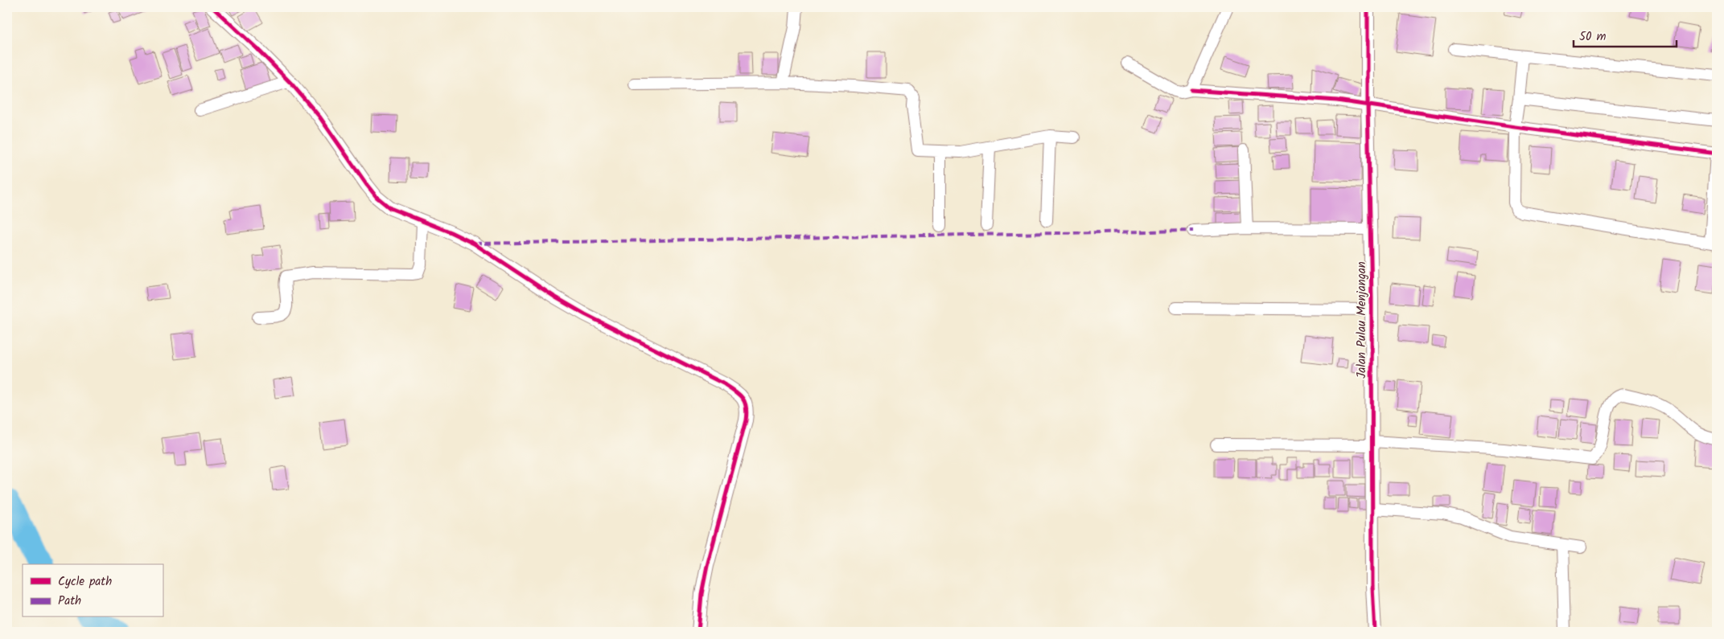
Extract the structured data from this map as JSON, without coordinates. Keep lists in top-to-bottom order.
{
  "streets": {
    "street": ["Jalan Pulau Menjangan"]
  },
  "legend": ["Cycle path", "Path"],
  "scale_bar": "50 m"
}
